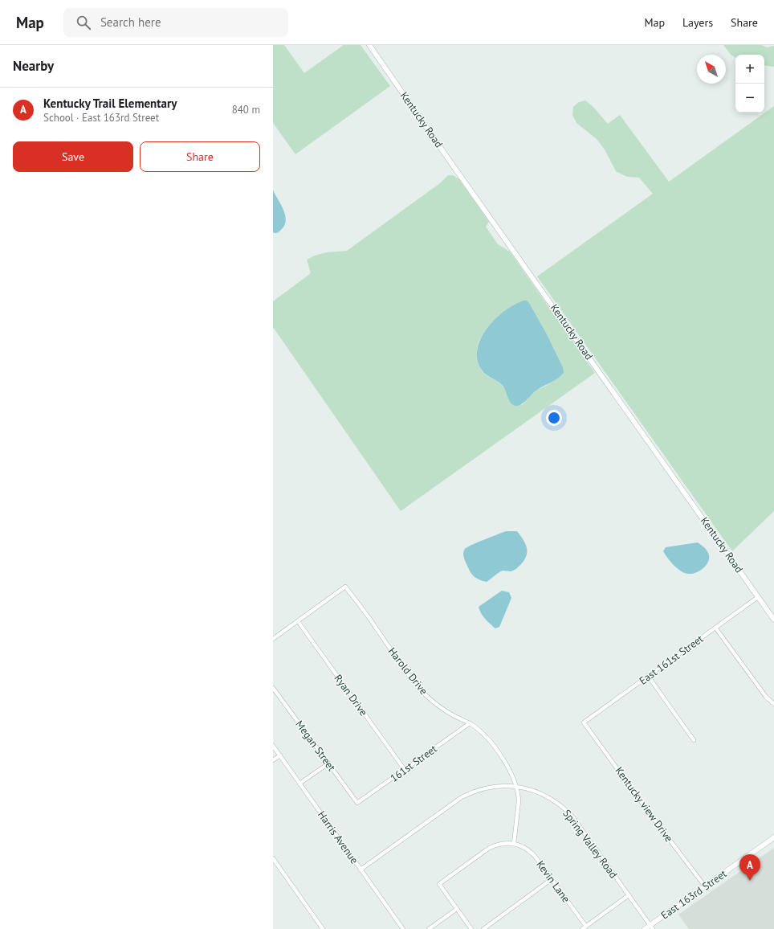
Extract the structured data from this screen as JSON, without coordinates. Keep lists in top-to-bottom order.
{
  "streets": {
    "street": [
      "Kentucky Road",
      "East 161st Street",
      "Harold Drive",
      "Ryan Drive",
      "Megan Street",
      "161st Street",
      "Kentucky view Drive",
      "Harris Avenue",
      "Spring Valley Road",
      "Kevin Lane",
      "East 163rd Street"
    ]
  },
  "crossings": [
    ["Kentucky Road", "East 161st Street"],
    ["East 161st Street", "Kentucky view Drive"],
    ["Harold Drive", "Ryan Drive"],
    ["Harold Drive", "161st Street"],
    ["Harold Drive", "Spring Valley Road"],
    ["Ryan Drive", "161st Street"],
    ["Megan Street", "161st Street"],
    ["Kentucky view Drive", "East 163rd Street"],
    ["Harris Avenue", "Spring Valley Road"],
    ["Spring Valley Road", "East 163rd Street"]
  ],
  "north": "top left",
  "page": {
    "header": "Map",
    "search": "Search here",
    "nav": ["Map", "Layers", "Share"],
    "heading": "Nearby",
    "map_buttons": ["+", "−"],
    "list": [
      {
        "mark": "A",
        "name": "Kentucky Trail Elementary",
        "note": "School · East 163rd Street",
        "value": "840 m"
      }
    ],
    "buttons": ["Save", "Share"],
    "pins": "A"
  }
}
